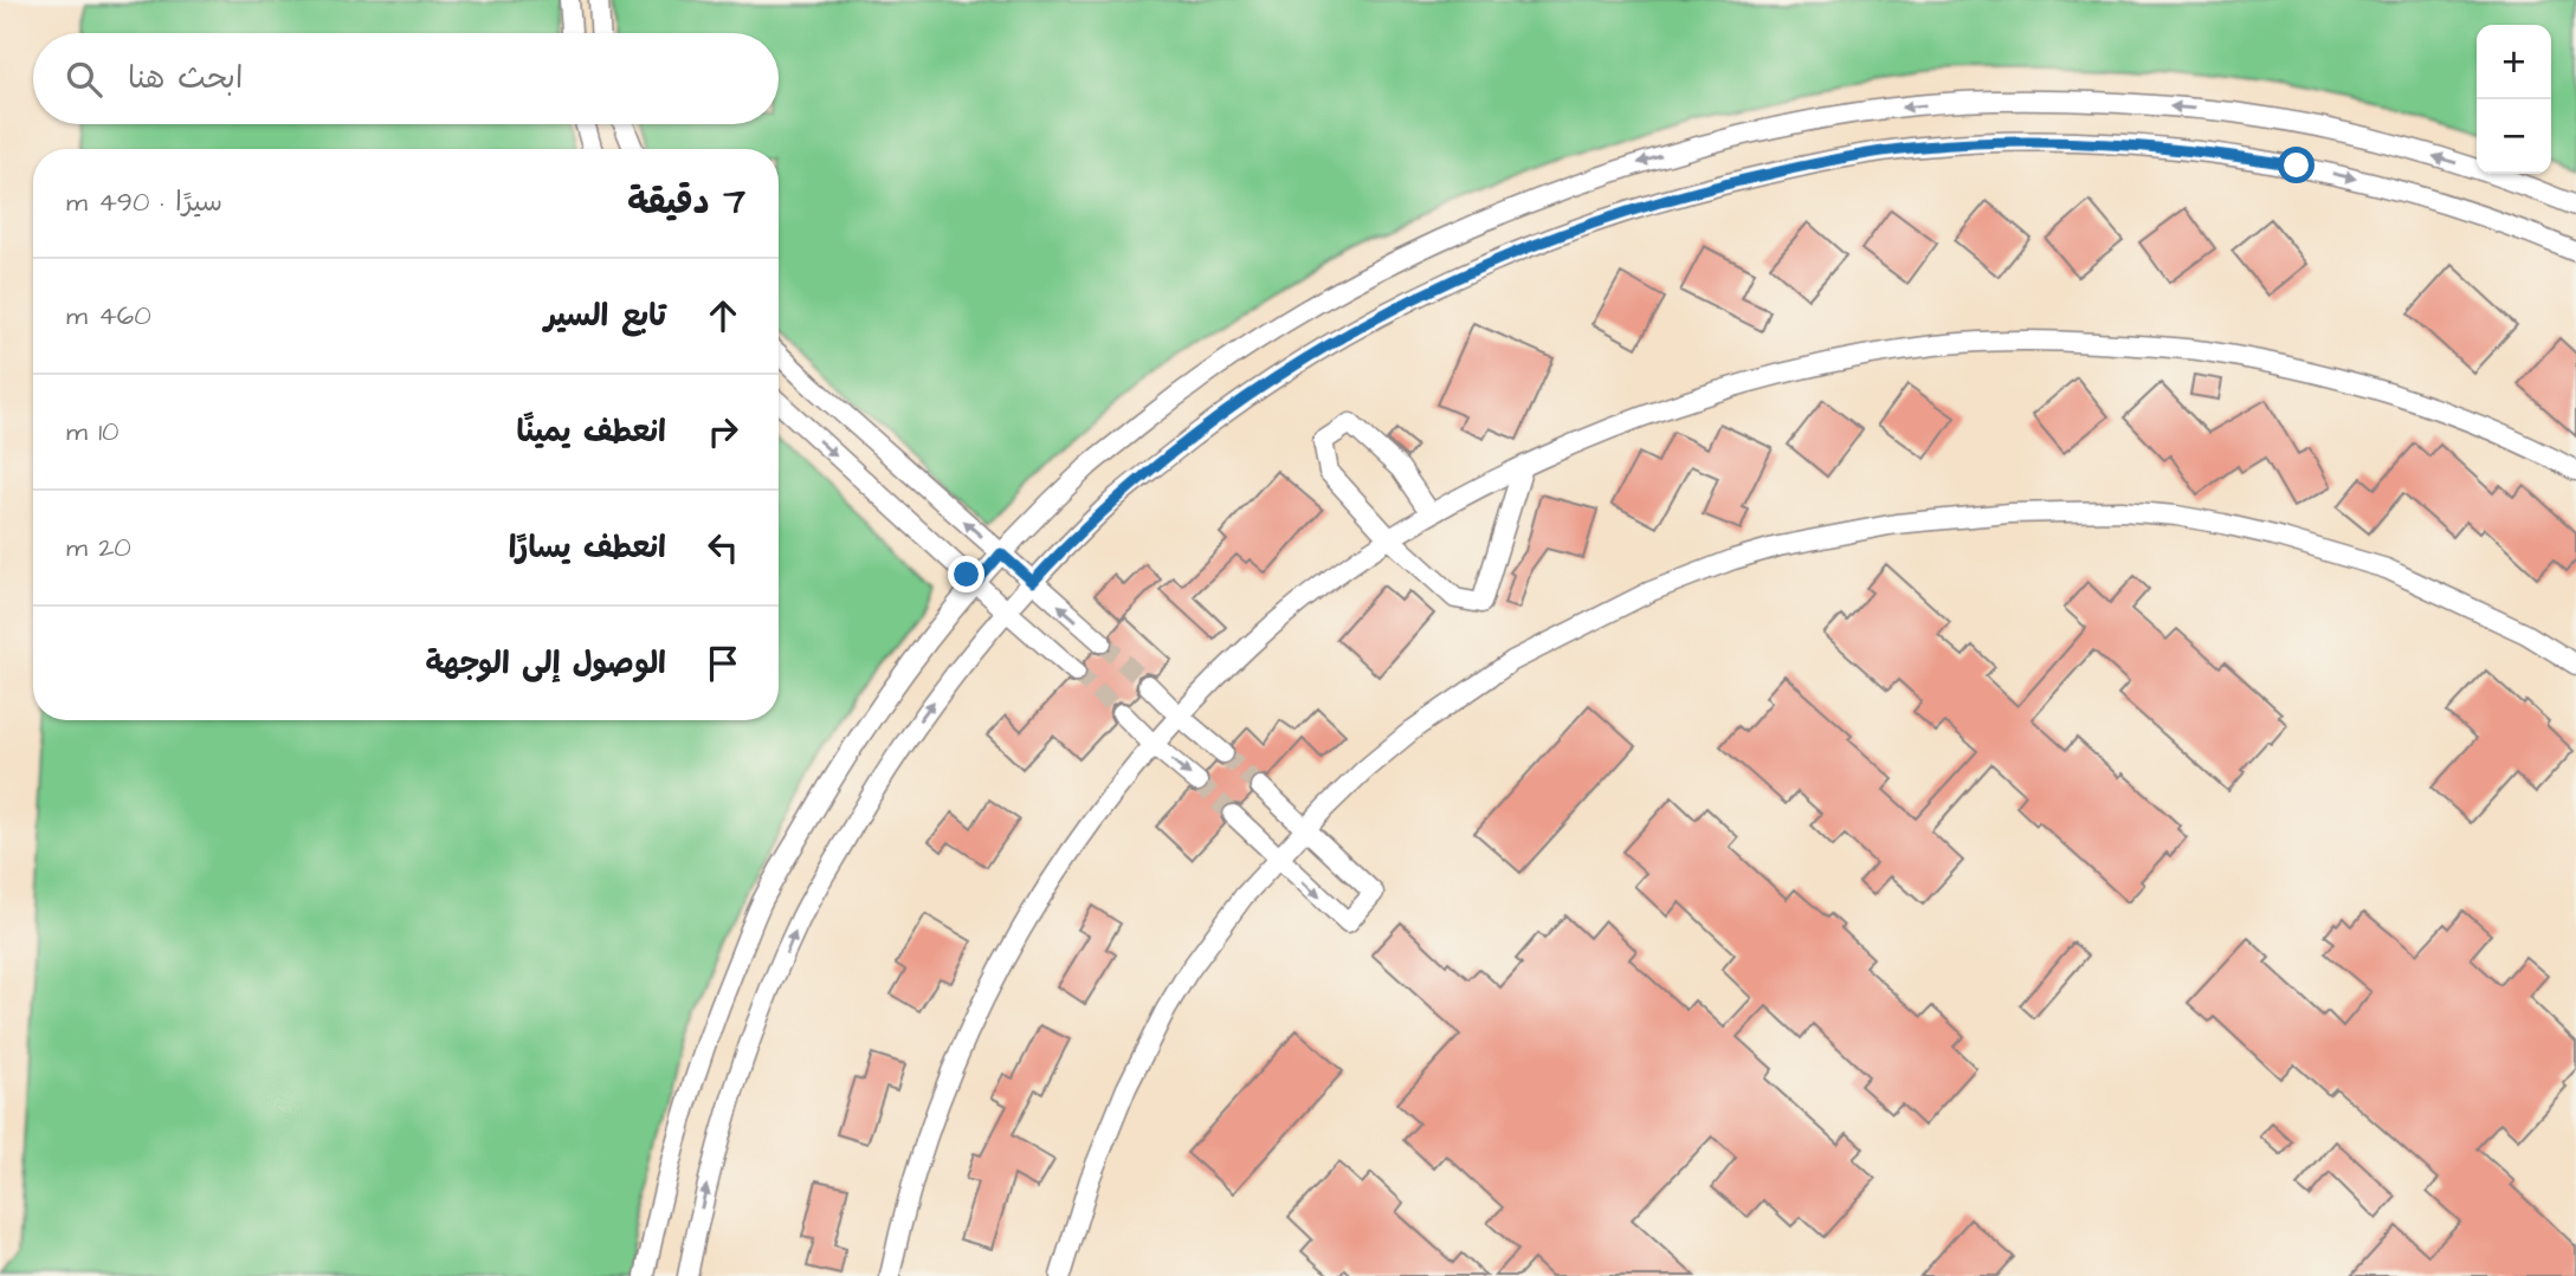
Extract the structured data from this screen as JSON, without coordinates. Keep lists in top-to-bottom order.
{
  "page": {
    "map_buttons": ["+", "−"],
    "search": "ابحث هنا",
    "heading": ["7 دقيقة", "سيرًا · 490 m"],
    "list": [
      ["تابع السير", "460 m"],
      ["انعطف يمينًا", "10 m"],
      ["انعطف يسارًا", "20 m"],
      "الوصول إلى الوجهة"
    ]
  }
}
